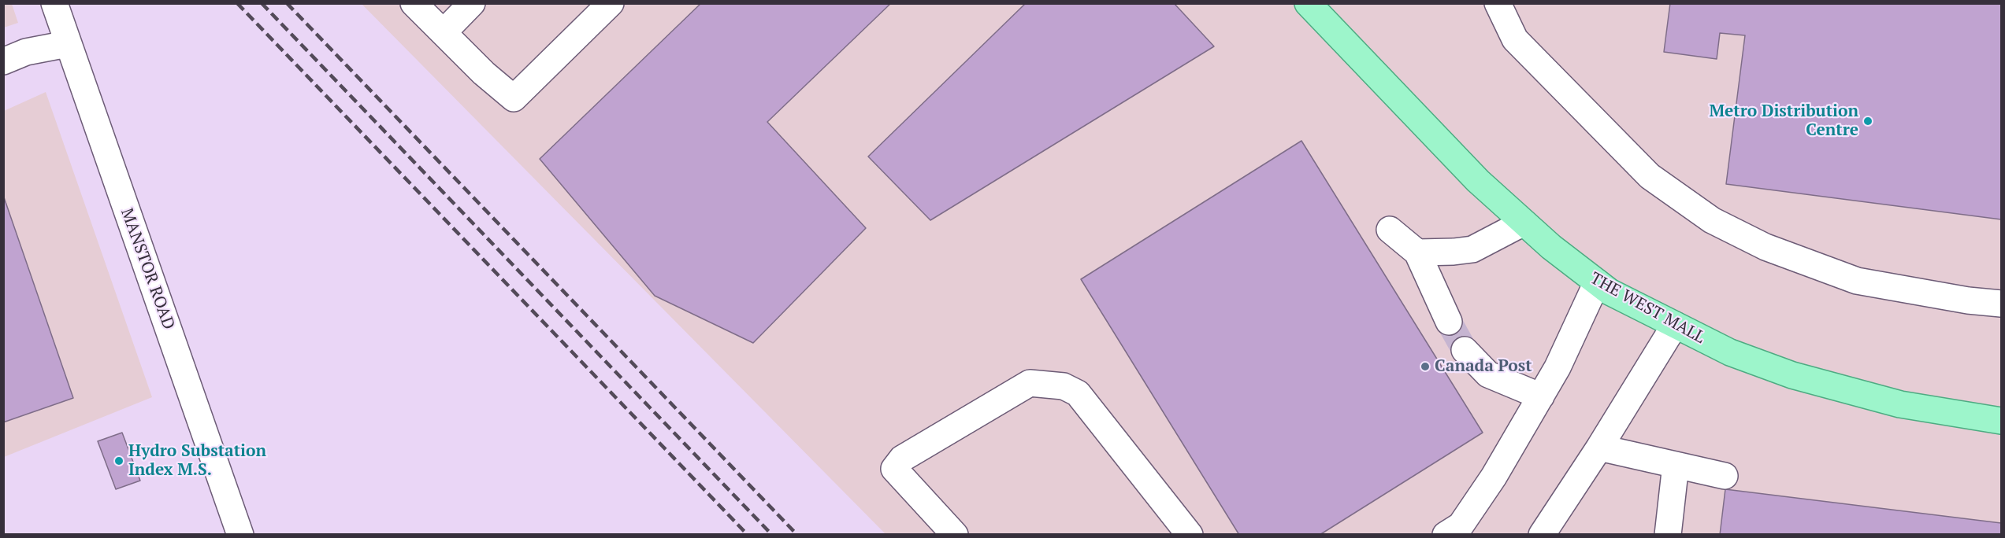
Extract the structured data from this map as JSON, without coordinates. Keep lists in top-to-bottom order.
{
  "streets": {
    "main road": ["THE WEST MALL"],
    "street": ["MANSTOR ROAD"]
  },
  "places": ["Metro Distribution Centre", "Canada Post", "Hydro Substation Index M.S."]
}
